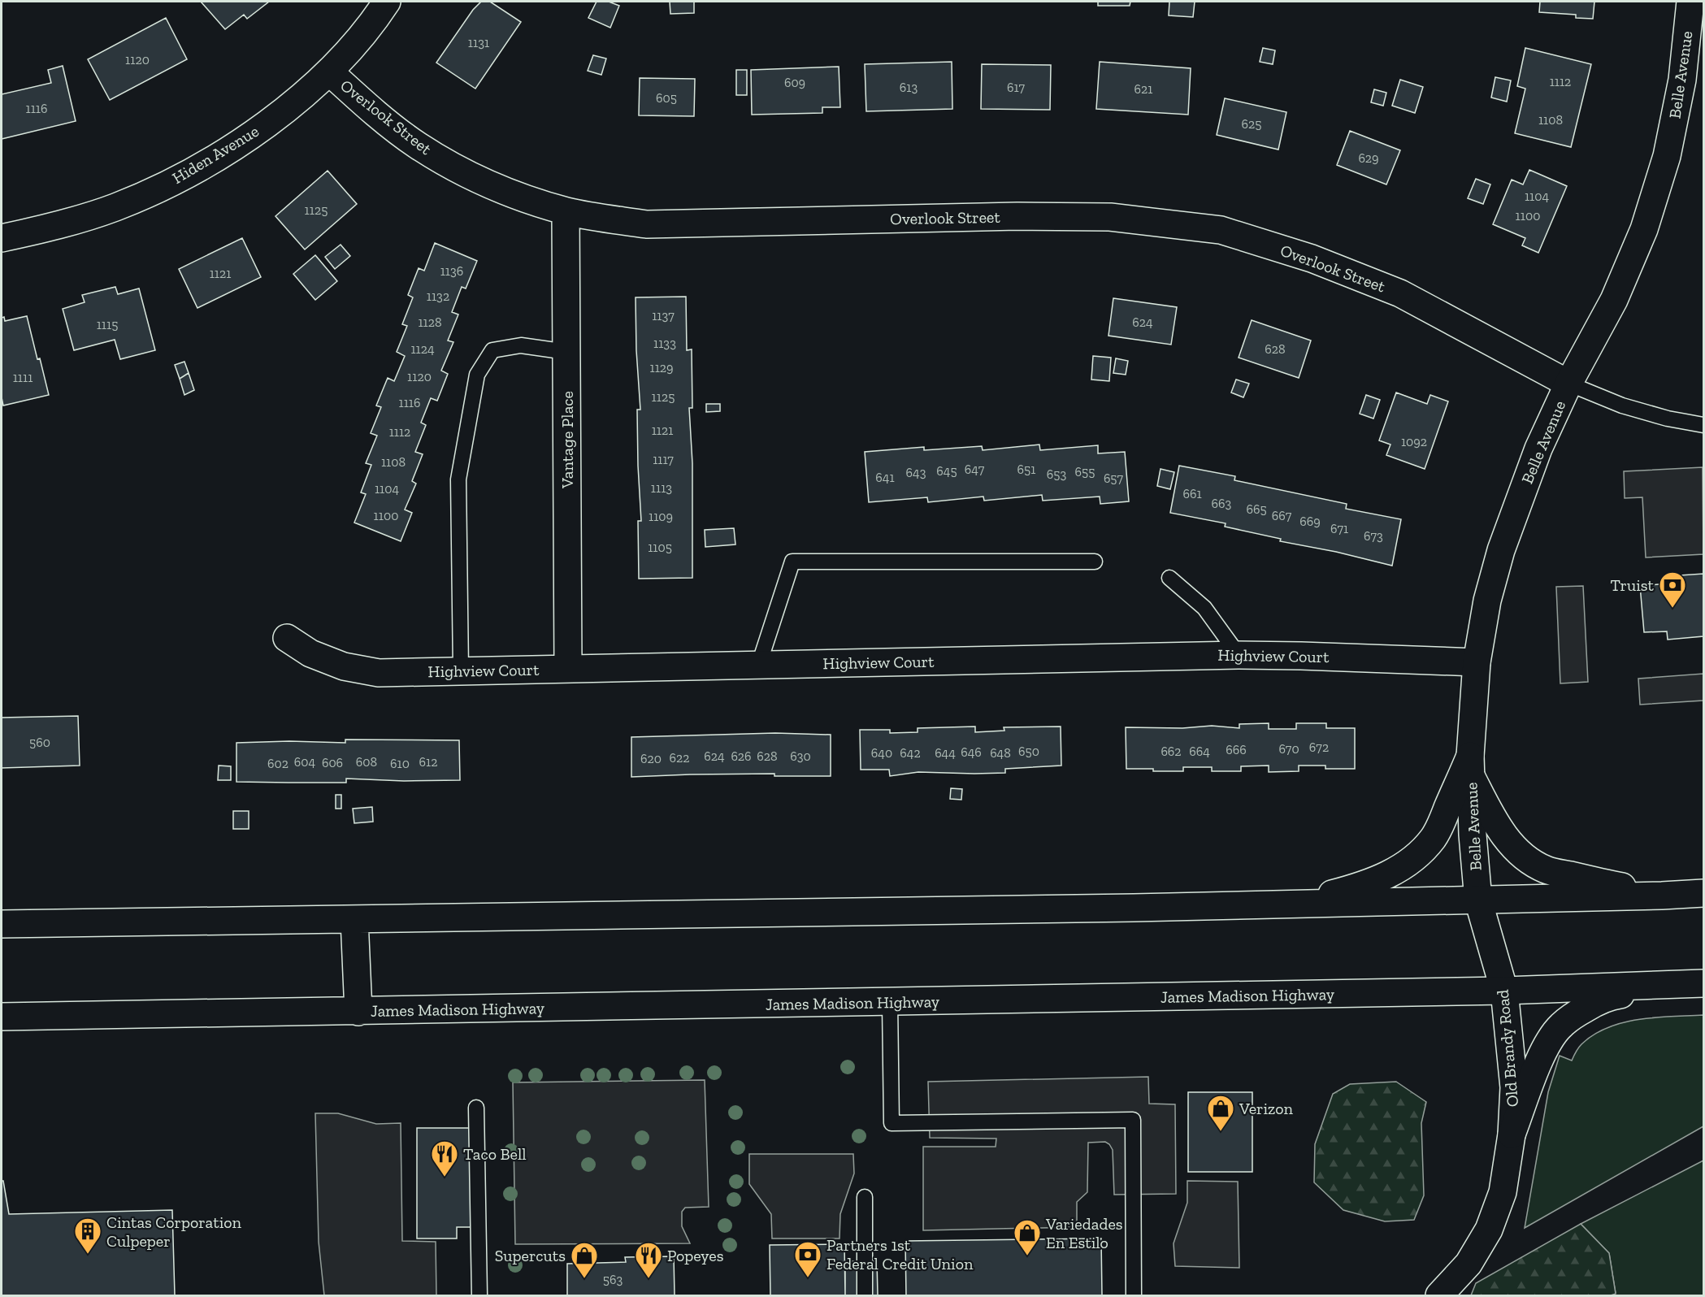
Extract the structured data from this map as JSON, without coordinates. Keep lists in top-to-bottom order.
{
  "streets": {
    "street": [
      "Belle Avenue",
      "Overlook Street",
      "Hiden Avenue",
      "Vantage Place",
      "Highview Court",
      "James Madison Highway",
      "Old Brandy Road"
    ]
  },
  "crossings": [
    ["Belle Avenue", "Overlook Street"],
    ["Belle Avenue", "Highview Court"],
    ["Belle Avenue", "Old Brandy Road"],
    ["Overlook Street", "Hiden Avenue"],
    ["Overlook Street", "Vantage Place"],
    ["Vantage Place", "Highview Court"],
    ["James Madison Highway", "Old Brandy Road"]
  ],
  "places": {
    "bank": ["Truist", "Partners 1st Federal Credit Union"],
    "shop": ["Verizon", "Variedades En Estilo", "Supercuts"],
    "restaurant": ["Taco Bell", "Popeyes"],
    "building": ["Cintas Corporation Culpeper"]
  },
  "house_numbers": [
    "1131",
    "1120",
    "1112",
    "609",
    "613",
    "617",
    "621",
    "605",
    "1116",
    "1108",
    "625",
    "629",
    "1104",
    "1125",
    "1100",
    "1136",
    "1121",
    "1132",
    "1137",
    "1128",
    "624",
    "1115",
    "1133",
    "1124",
    "628",
    "1129",
    "1120",
    "1111",
    "1125",
    "1116",
    "1121",
    "1112",
    "1092",
    "1117",
    "1108",
    "647",
    "651",
    "645",
    "655",
    "643",
    "653",
    "641",
    "657",
    "1113",
    "1104",
    "661",
    "663",
    "665",
    "1100",
    "667",
    "1109",
    "669",
    "671",
    "673",
    "1105",
    "560",
    "672",
    "670",
    "666",
    "650",
    "662",
    "664",
    "646",
    "640",
    "642",
    "644",
    "648",
    "624",
    "626",
    "628",
    "630",
    "622",
    "620",
    "604",
    "608",
    "612",
    "606",
    "602",
    "610",
    "563"
  ]
}
